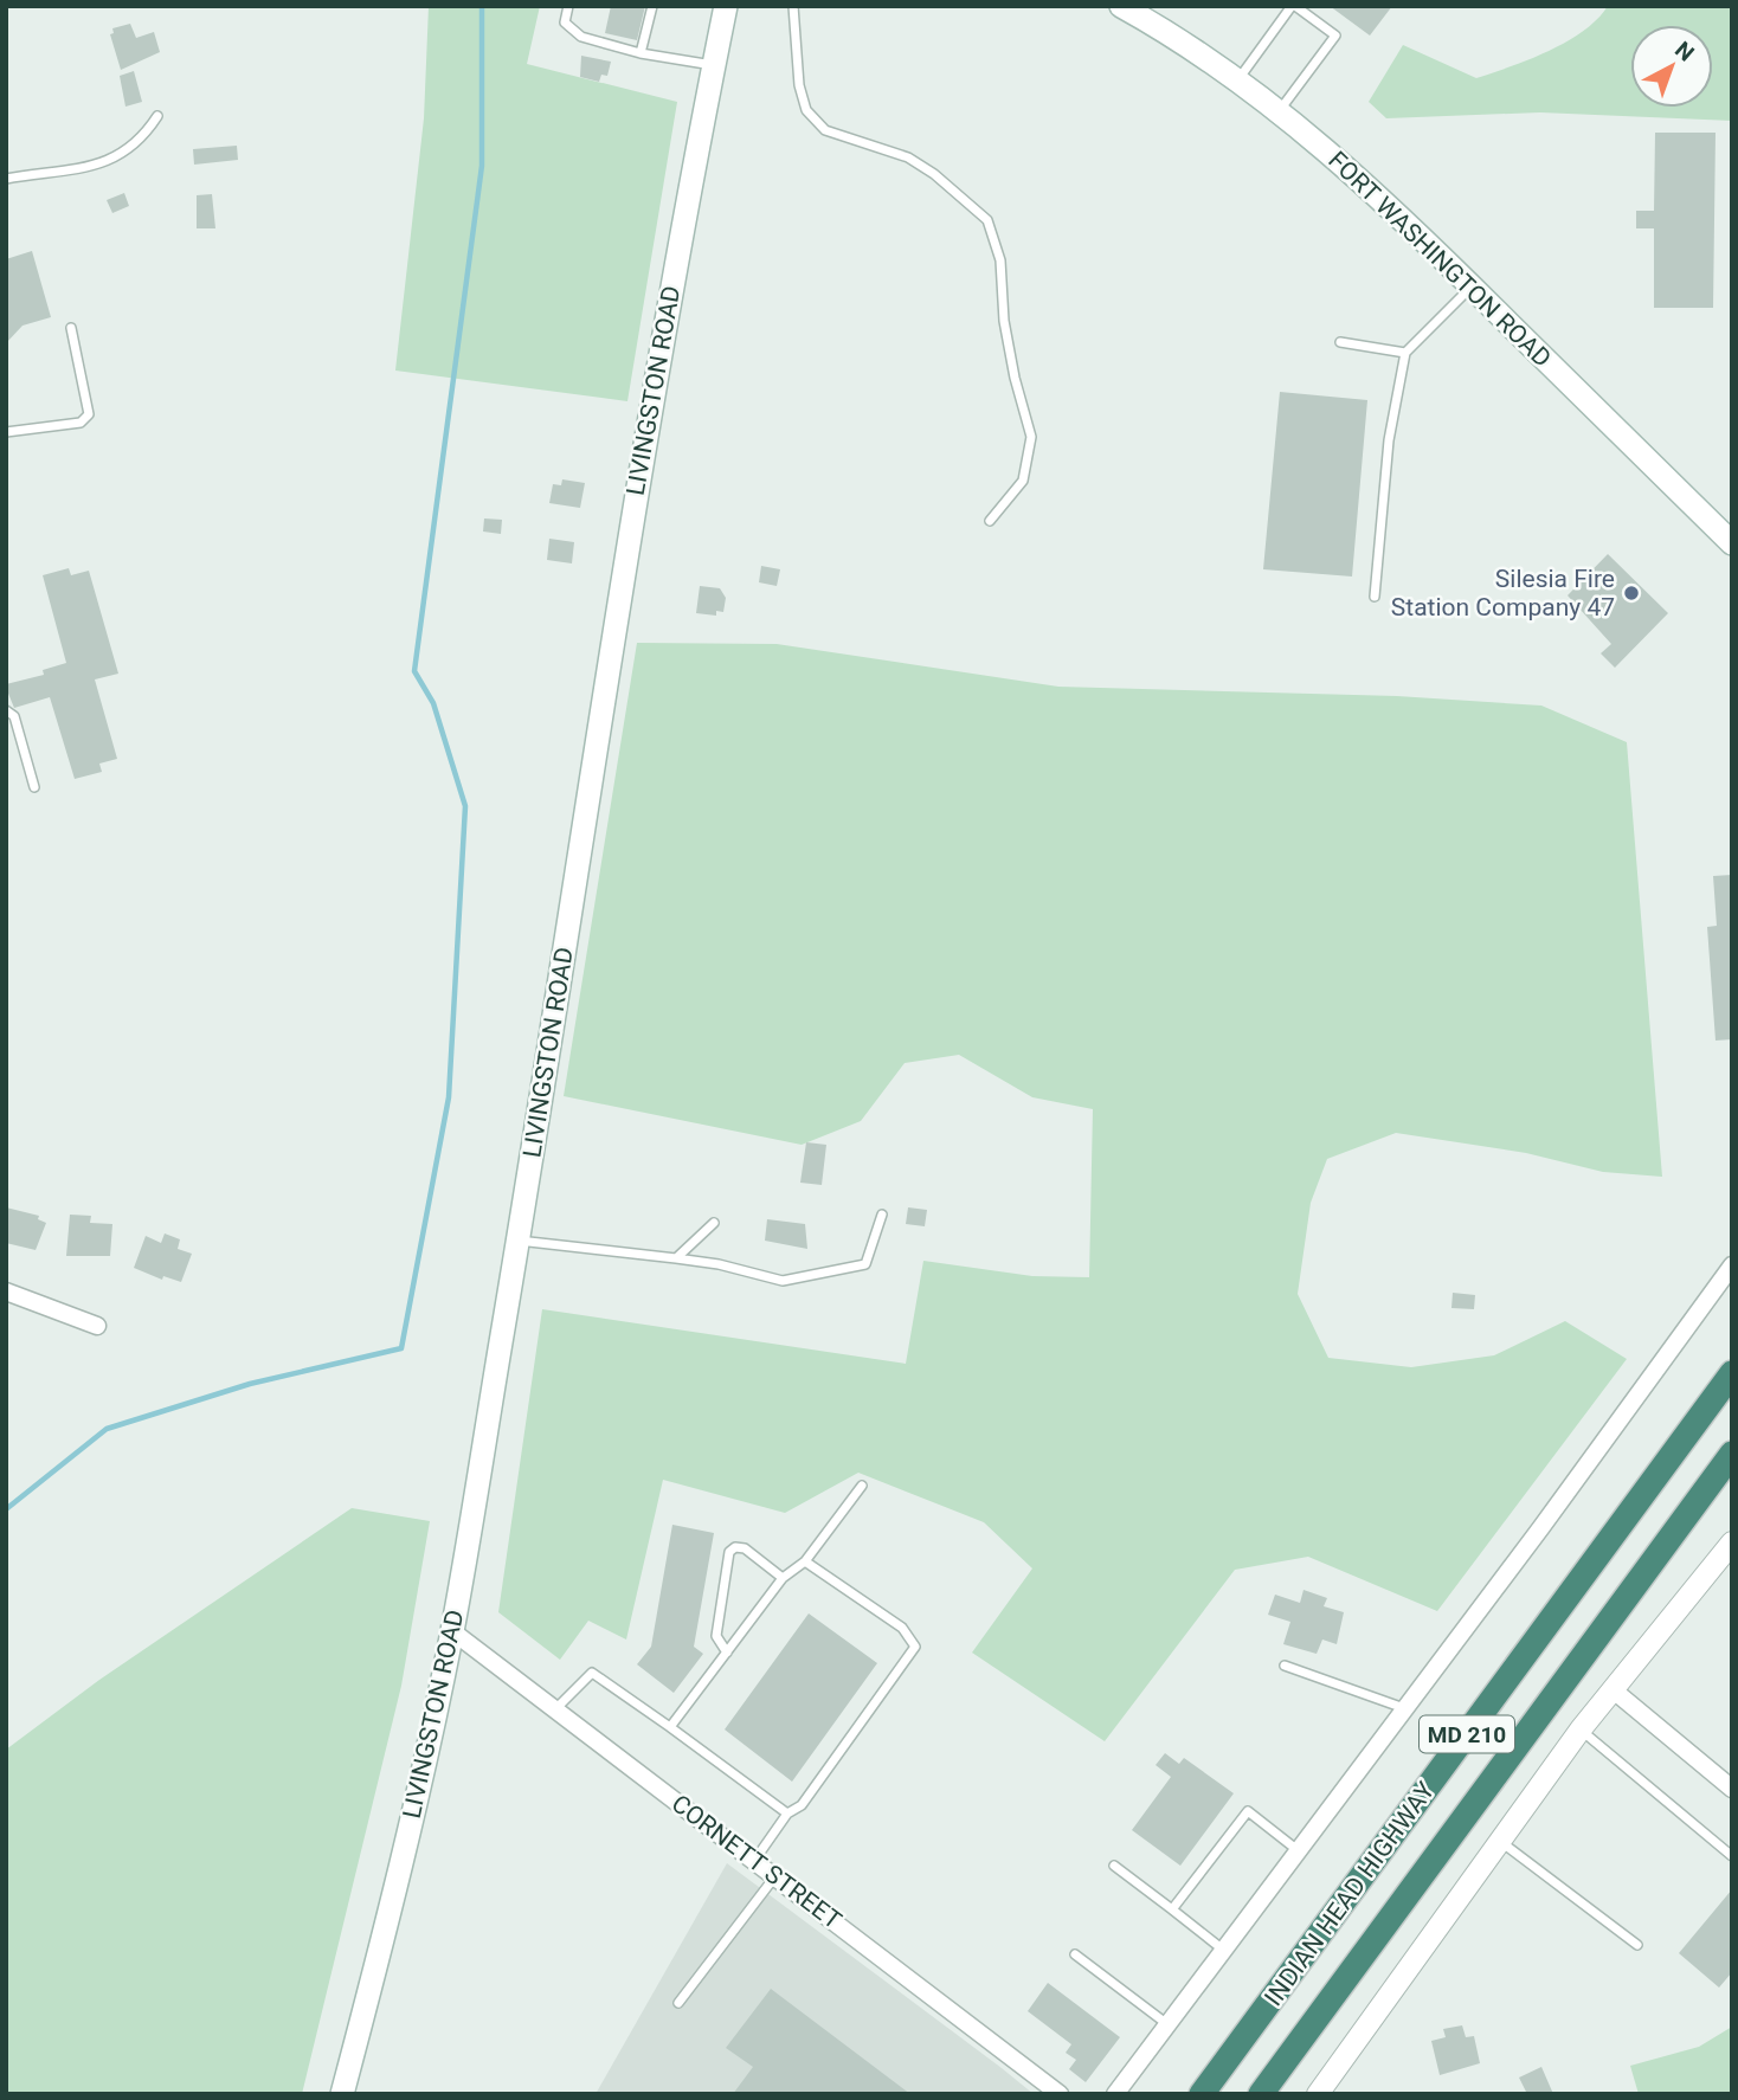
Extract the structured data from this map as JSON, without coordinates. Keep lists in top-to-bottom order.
{
  "streets": {
    "highway": ["MD 210", "INDIAN HEAD HIGHWAY"],
    "main road": ["FORT WASHINGTON ROAD", "LIVINGSTON ROAD"],
    "street": ["CORNETT STREET"]
  },
  "crossings": [
    ["LIVINGSTON ROAD", "CORNETT STREET"]
  ],
  "places": ["Silesia Fire Station Company 47"],
  "north": "top right"
}
